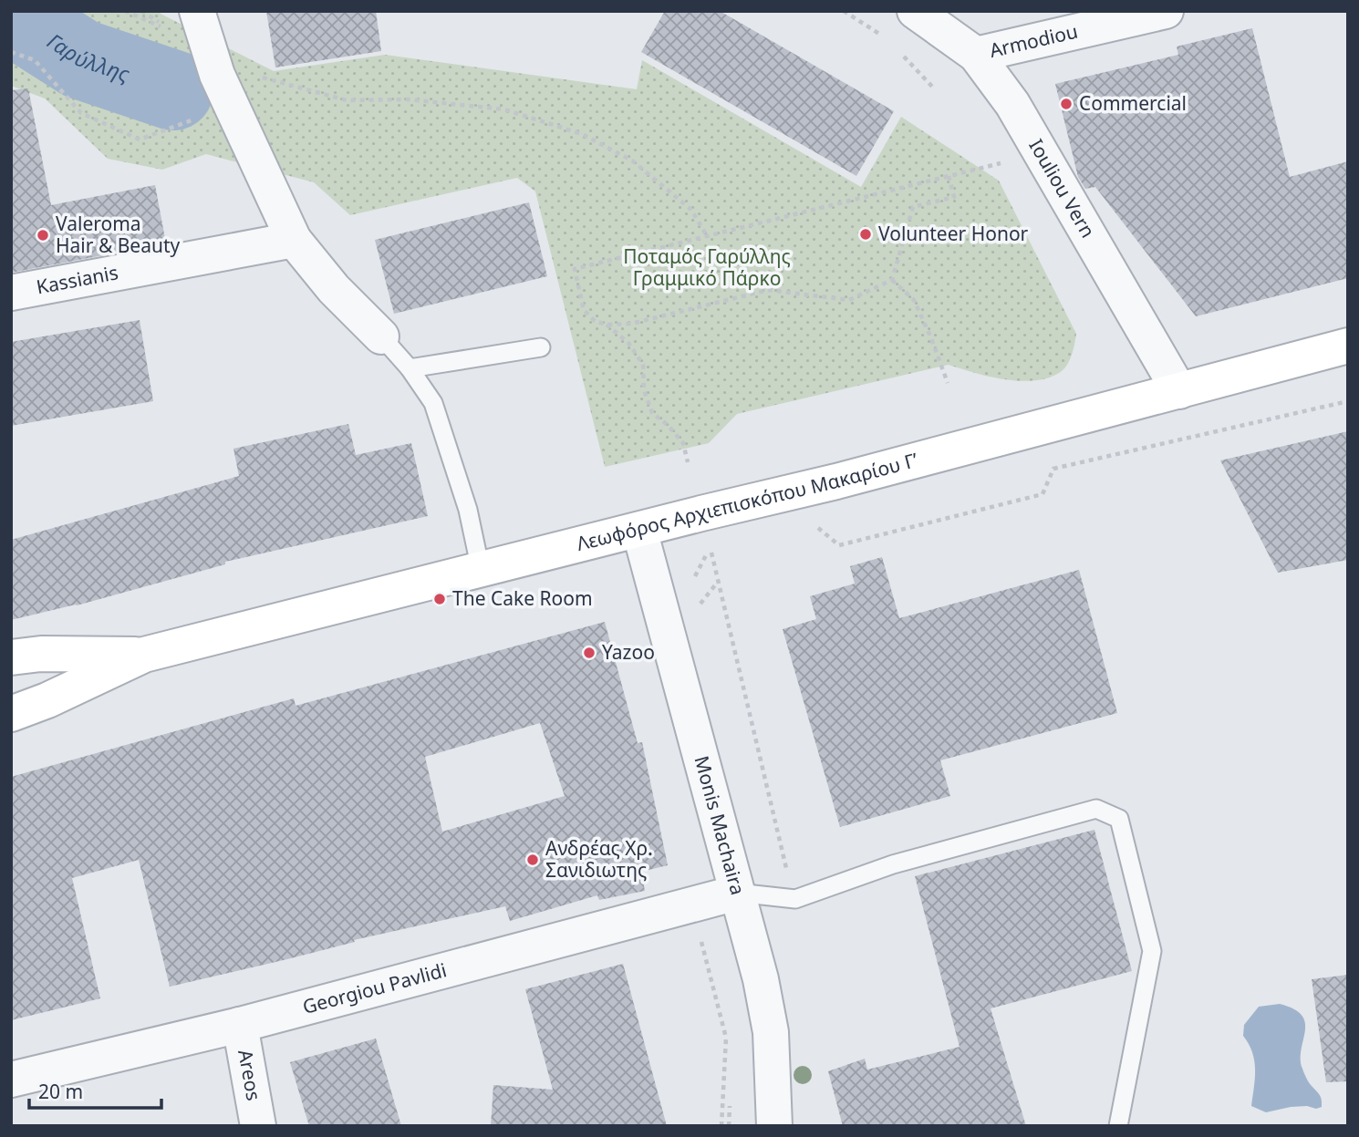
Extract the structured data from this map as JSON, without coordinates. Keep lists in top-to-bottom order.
{
  "streets": {
    "main road": ["Λεωφόρος Αρχιεπισκόπου Μακαρίου Γ’"],
    "street": [
      "Armodiou",
      "Iouliou Vern",
      "Kassianis",
      "Monis Machaira",
      "Georgiou Pavlidi",
      "Areos"
    ]
  },
  "crossings": [
    ["Armodiou", "Iouliou Vern"],
    ["Iouliou Vern", "Λεωφόρος Αρχιεπισκόπου Μακαρίου Γ’"],
    ["Λεωφόρος Αρχιεπισκόπου Μακαρίου Γ’", "Monis Machaira"],
    ["Monis Machaira", "Georgiou Pavlidi"],
    ["Georgiou Pavlidi", "Areos"]
  ],
  "water": ["Γαρύλλης"],
  "parks": ["Ποταμός Γαρύλλης Γραμμικό Πάρκο"],
  "places": [
    "Commercial",
    "Volunteer Honor",
    "Valeroma Hair & Beauty",
    "The Cake Room",
    "Yazoo",
    "Ανδρέας Χρ. Σανιδιωτης"
  ],
  "scale_bar": "20 m"
}
